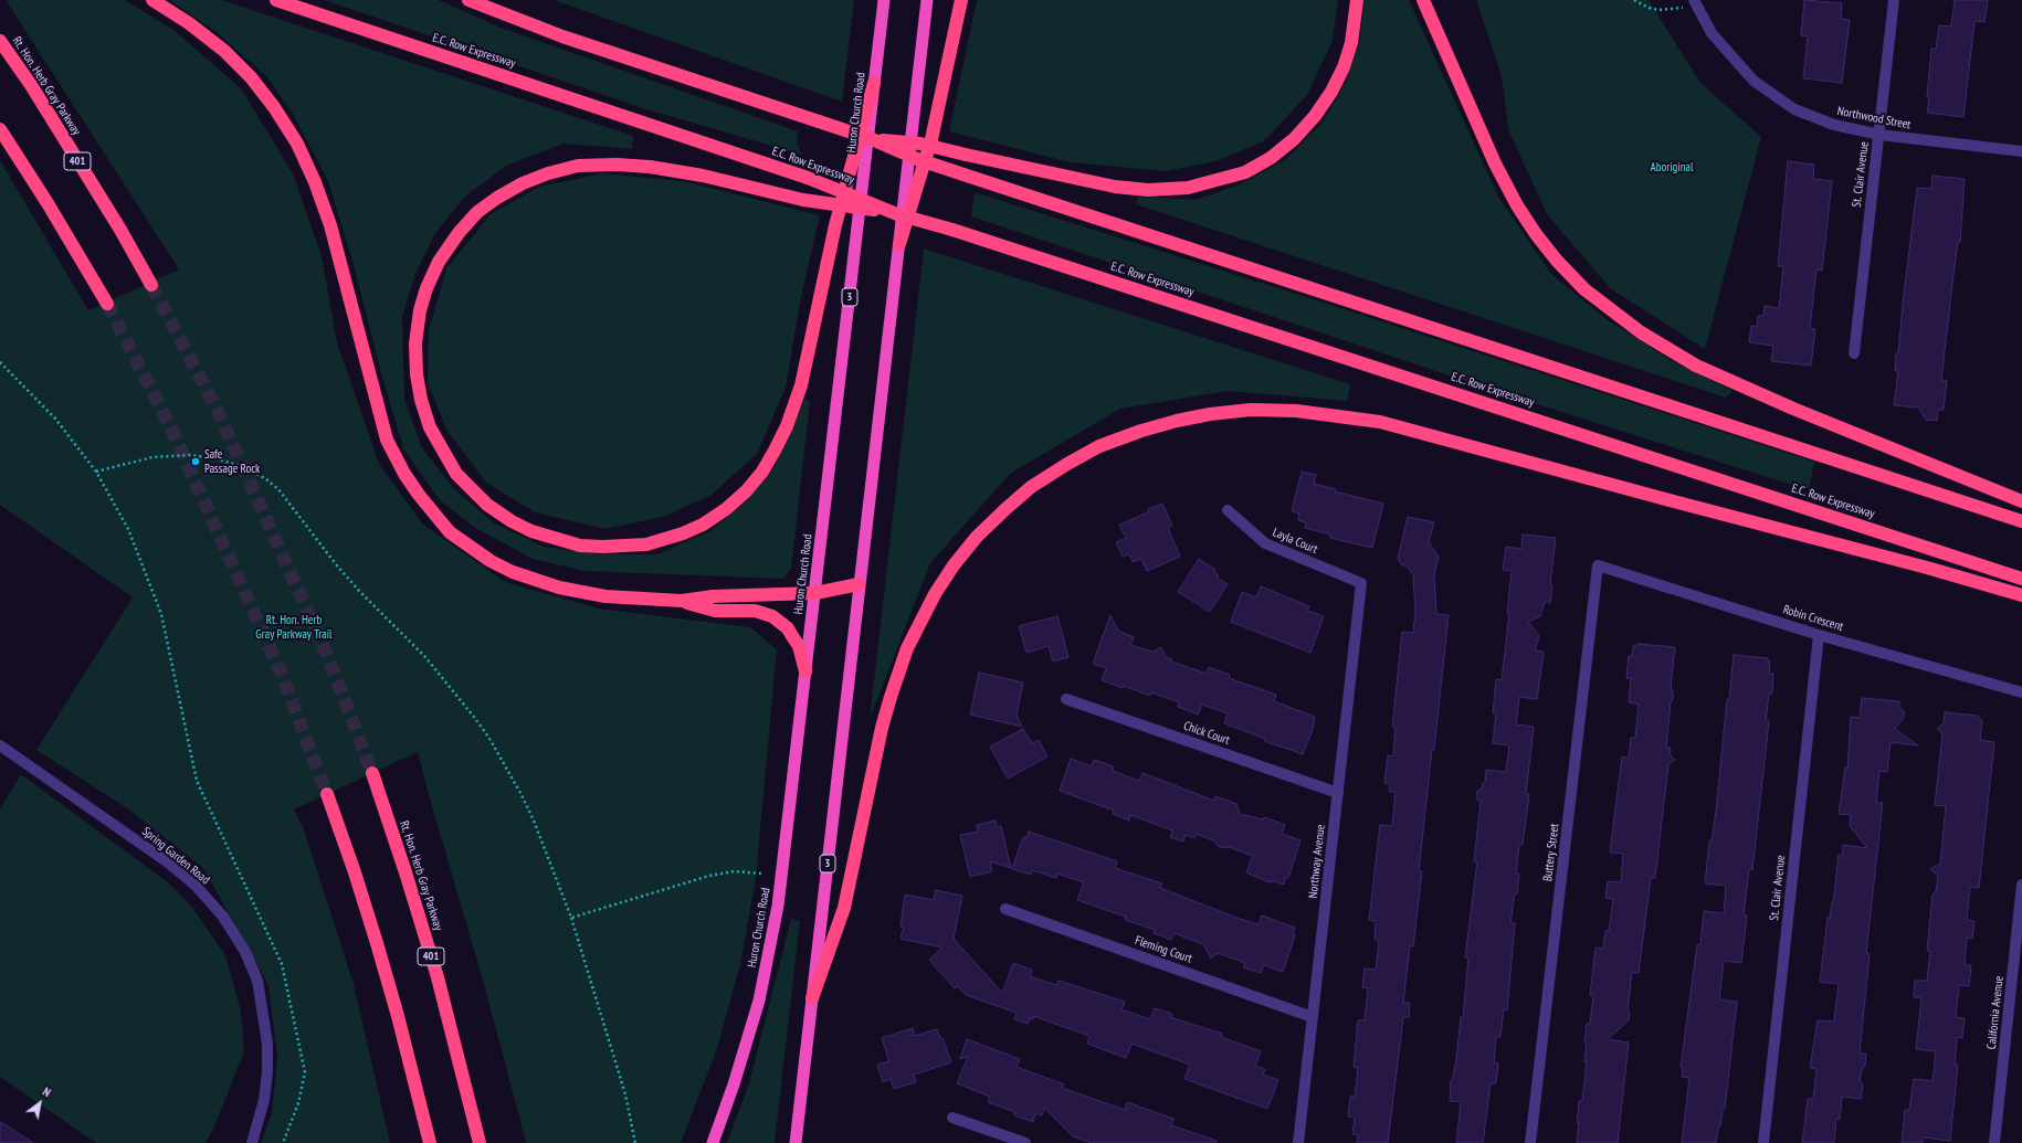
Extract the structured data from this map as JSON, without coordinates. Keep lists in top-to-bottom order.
{
  "streets": {
    "highway": [
      "E.C. Row Expressway",
      "Rt. Hon. Herb Gray Parkway",
      "Huron Church Road",
      "401",
      "3"
    ],
    "street": [
      "Northwood Street",
      "St. Clair Avenue",
      "Layla Court",
      "Robin Crescent",
      "Chick Court",
      "Buttery Street",
      "Spring Garden Road",
      "Northway Avenue",
      "Fleming Court",
      "California Avenue"
    ]
  },
  "crossings": [
    ["Northwood Street", "St. Clair Avenue"],
    ["St. Clair Avenue", "Robin Crescent"],
    ["Layla Court", "Northway Avenue"],
    ["Robin Crescent", "Buttery Street"],
    ["Chick Court", "Northway Avenue"],
    ["Northway Avenue", "Fleming Court"]
  ],
  "parks": ["Aboriginal", "Rt. Hon. Herb Gray Parkway Trail"],
  "places": ["Safe Passage Rock"],
  "north": "top right"
}
